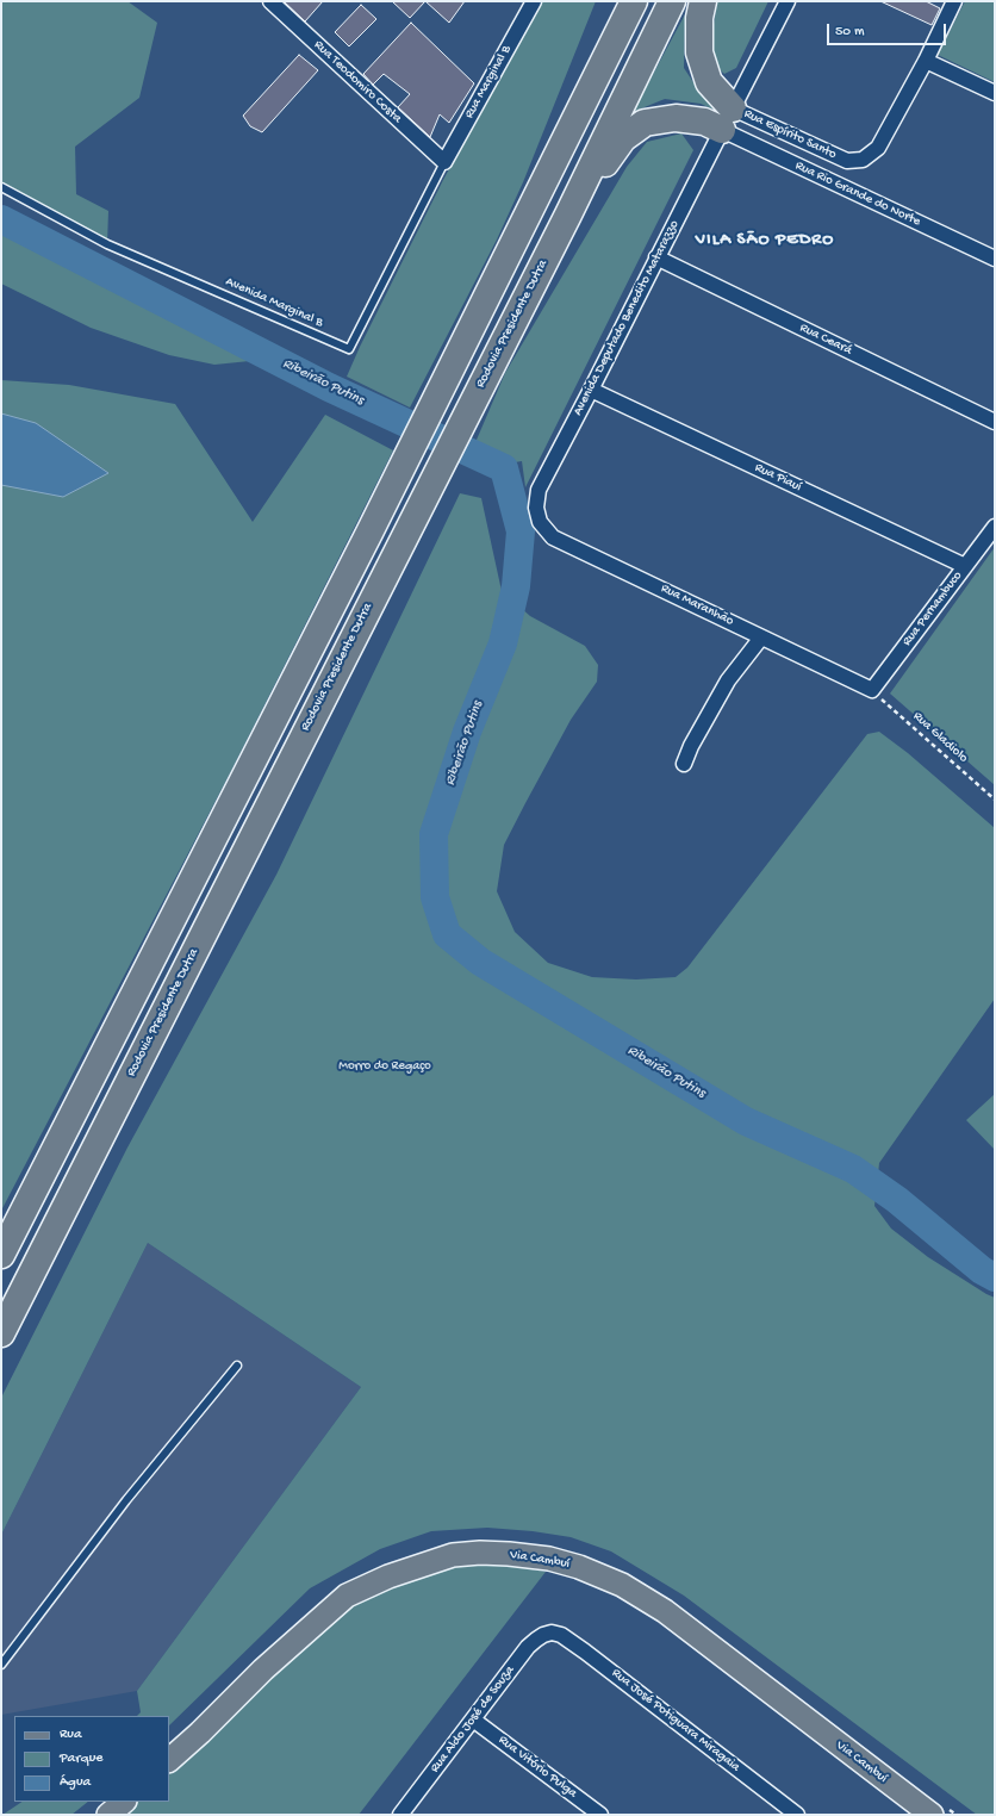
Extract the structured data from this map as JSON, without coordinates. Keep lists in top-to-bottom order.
{
  "streets": {
    "highway": ["Rodovia Presidente Dutra"],
    "main road": ["Via Cambuí"],
    "street": [
      "Rua Teodomiro Costa",
      "Rua Marginal B",
      "Rua Espírito Santo",
      "Rua Rio Grande do Norte",
      "Avenida Deputado Benedito Matarazzo",
      "Rua Ceará",
      "Rua Piauí",
      "Rua Maranhão",
      "Rua Pernambuco",
      "Rua Aldo José de Souza",
      "Rua José Potiguara Miragaia",
      "Rua Vitório Pulga"
    ],
    "lane": ["Avenida Marginal B"],
    "path": ["Rua Gladiolo"]
  },
  "crossings": [
    ["Rua Teodomiro Costa", "Rua Marginal B"],
    ["Rua Teodomiro Costa", "Avenida Marginal B"],
    ["Rua Marginal B", "Avenida Marginal B"],
    ["Rua Espírito Santo", "Rua Rio Grande do Norte"],
    ["Rua Espírito Santo", "Avenida Deputado Benedito Matarazzo"],
    ["Rua Rio Grande do Norte", "Avenida Deputado Benedito Matarazzo"],
    ["Avenida Deputado Benedito Matarazzo", "Rua Ceará"],
    ["Avenida Deputado Benedito Matarazzo", "Rua Piauí"],
    ["Avenida Deputado Benedito Matarazzo", "Rua Maranhão"],
    ["Rua Piauí", "Rua Pernambuco"],
    ["Rua Maranhão", "Rua Pernambuco"],
    ["Rua Maranhão", "Rua Gladiolo"],
    ["Rua Pernambuco", "Rua Gladiolo"],
    ["Rua Aldo José de Souza", "Rua José Potiguara Miragaia"],
    ["Rua Aldo José de Souza", "Rua Vitório Pulga"]
  ],
  "districts": ["VILA SÃO PEDRO"],
  "water": ["Ribeirão Putins"],
  "parks": ["Morro do Regaço"],
  "legend": ["Rua", "Parque", "Água"],
  "scale_bar": "50 m"
}
